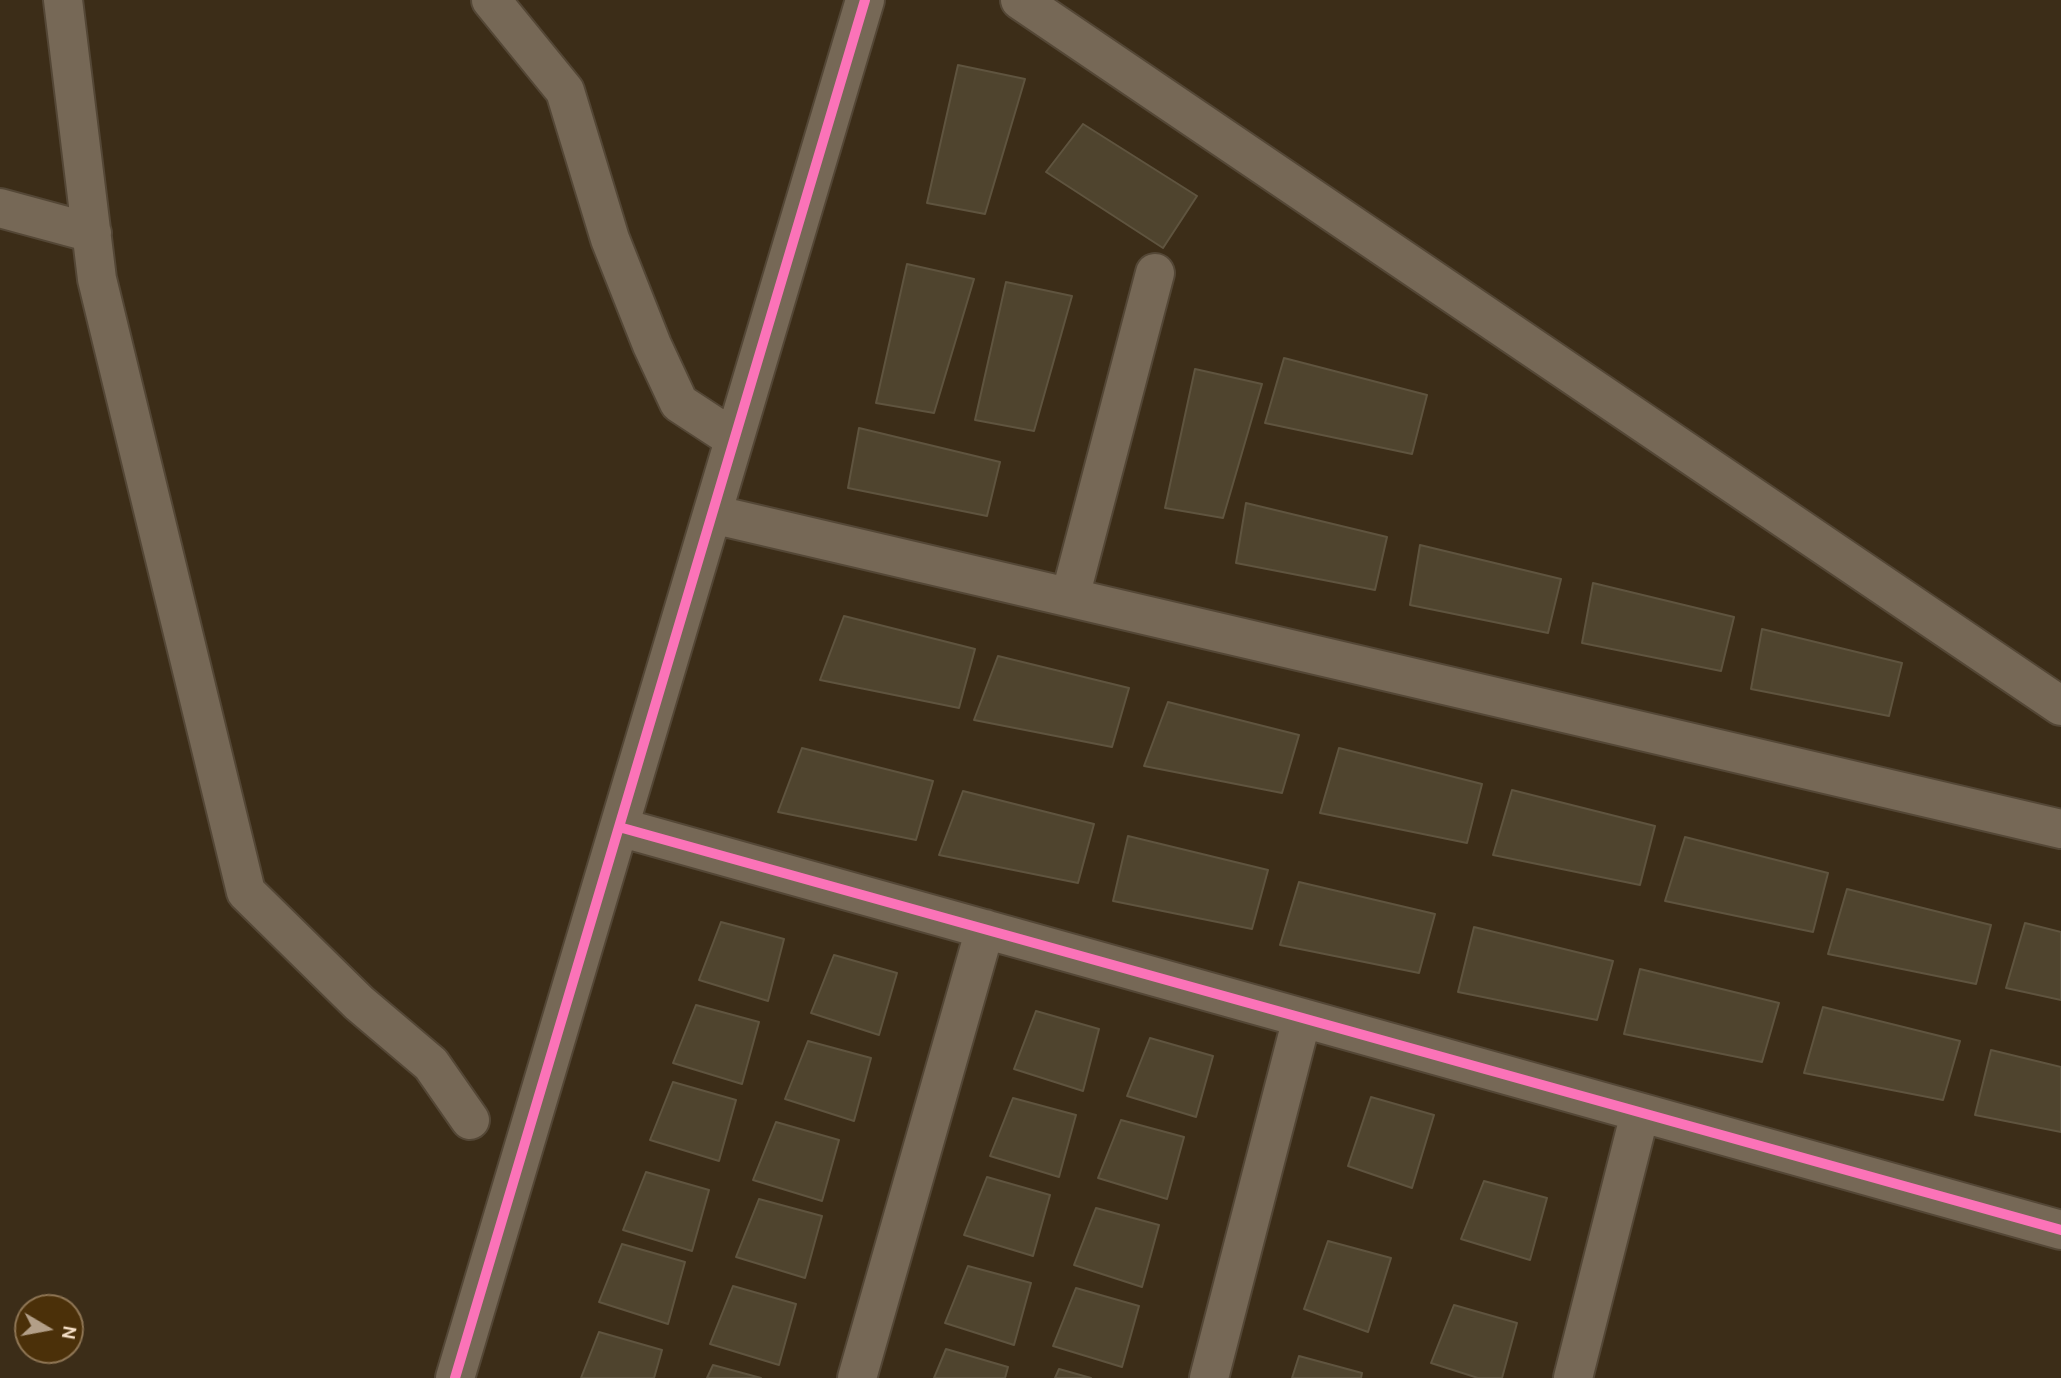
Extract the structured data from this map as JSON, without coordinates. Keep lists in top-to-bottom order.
{
  "north": "right"
}
